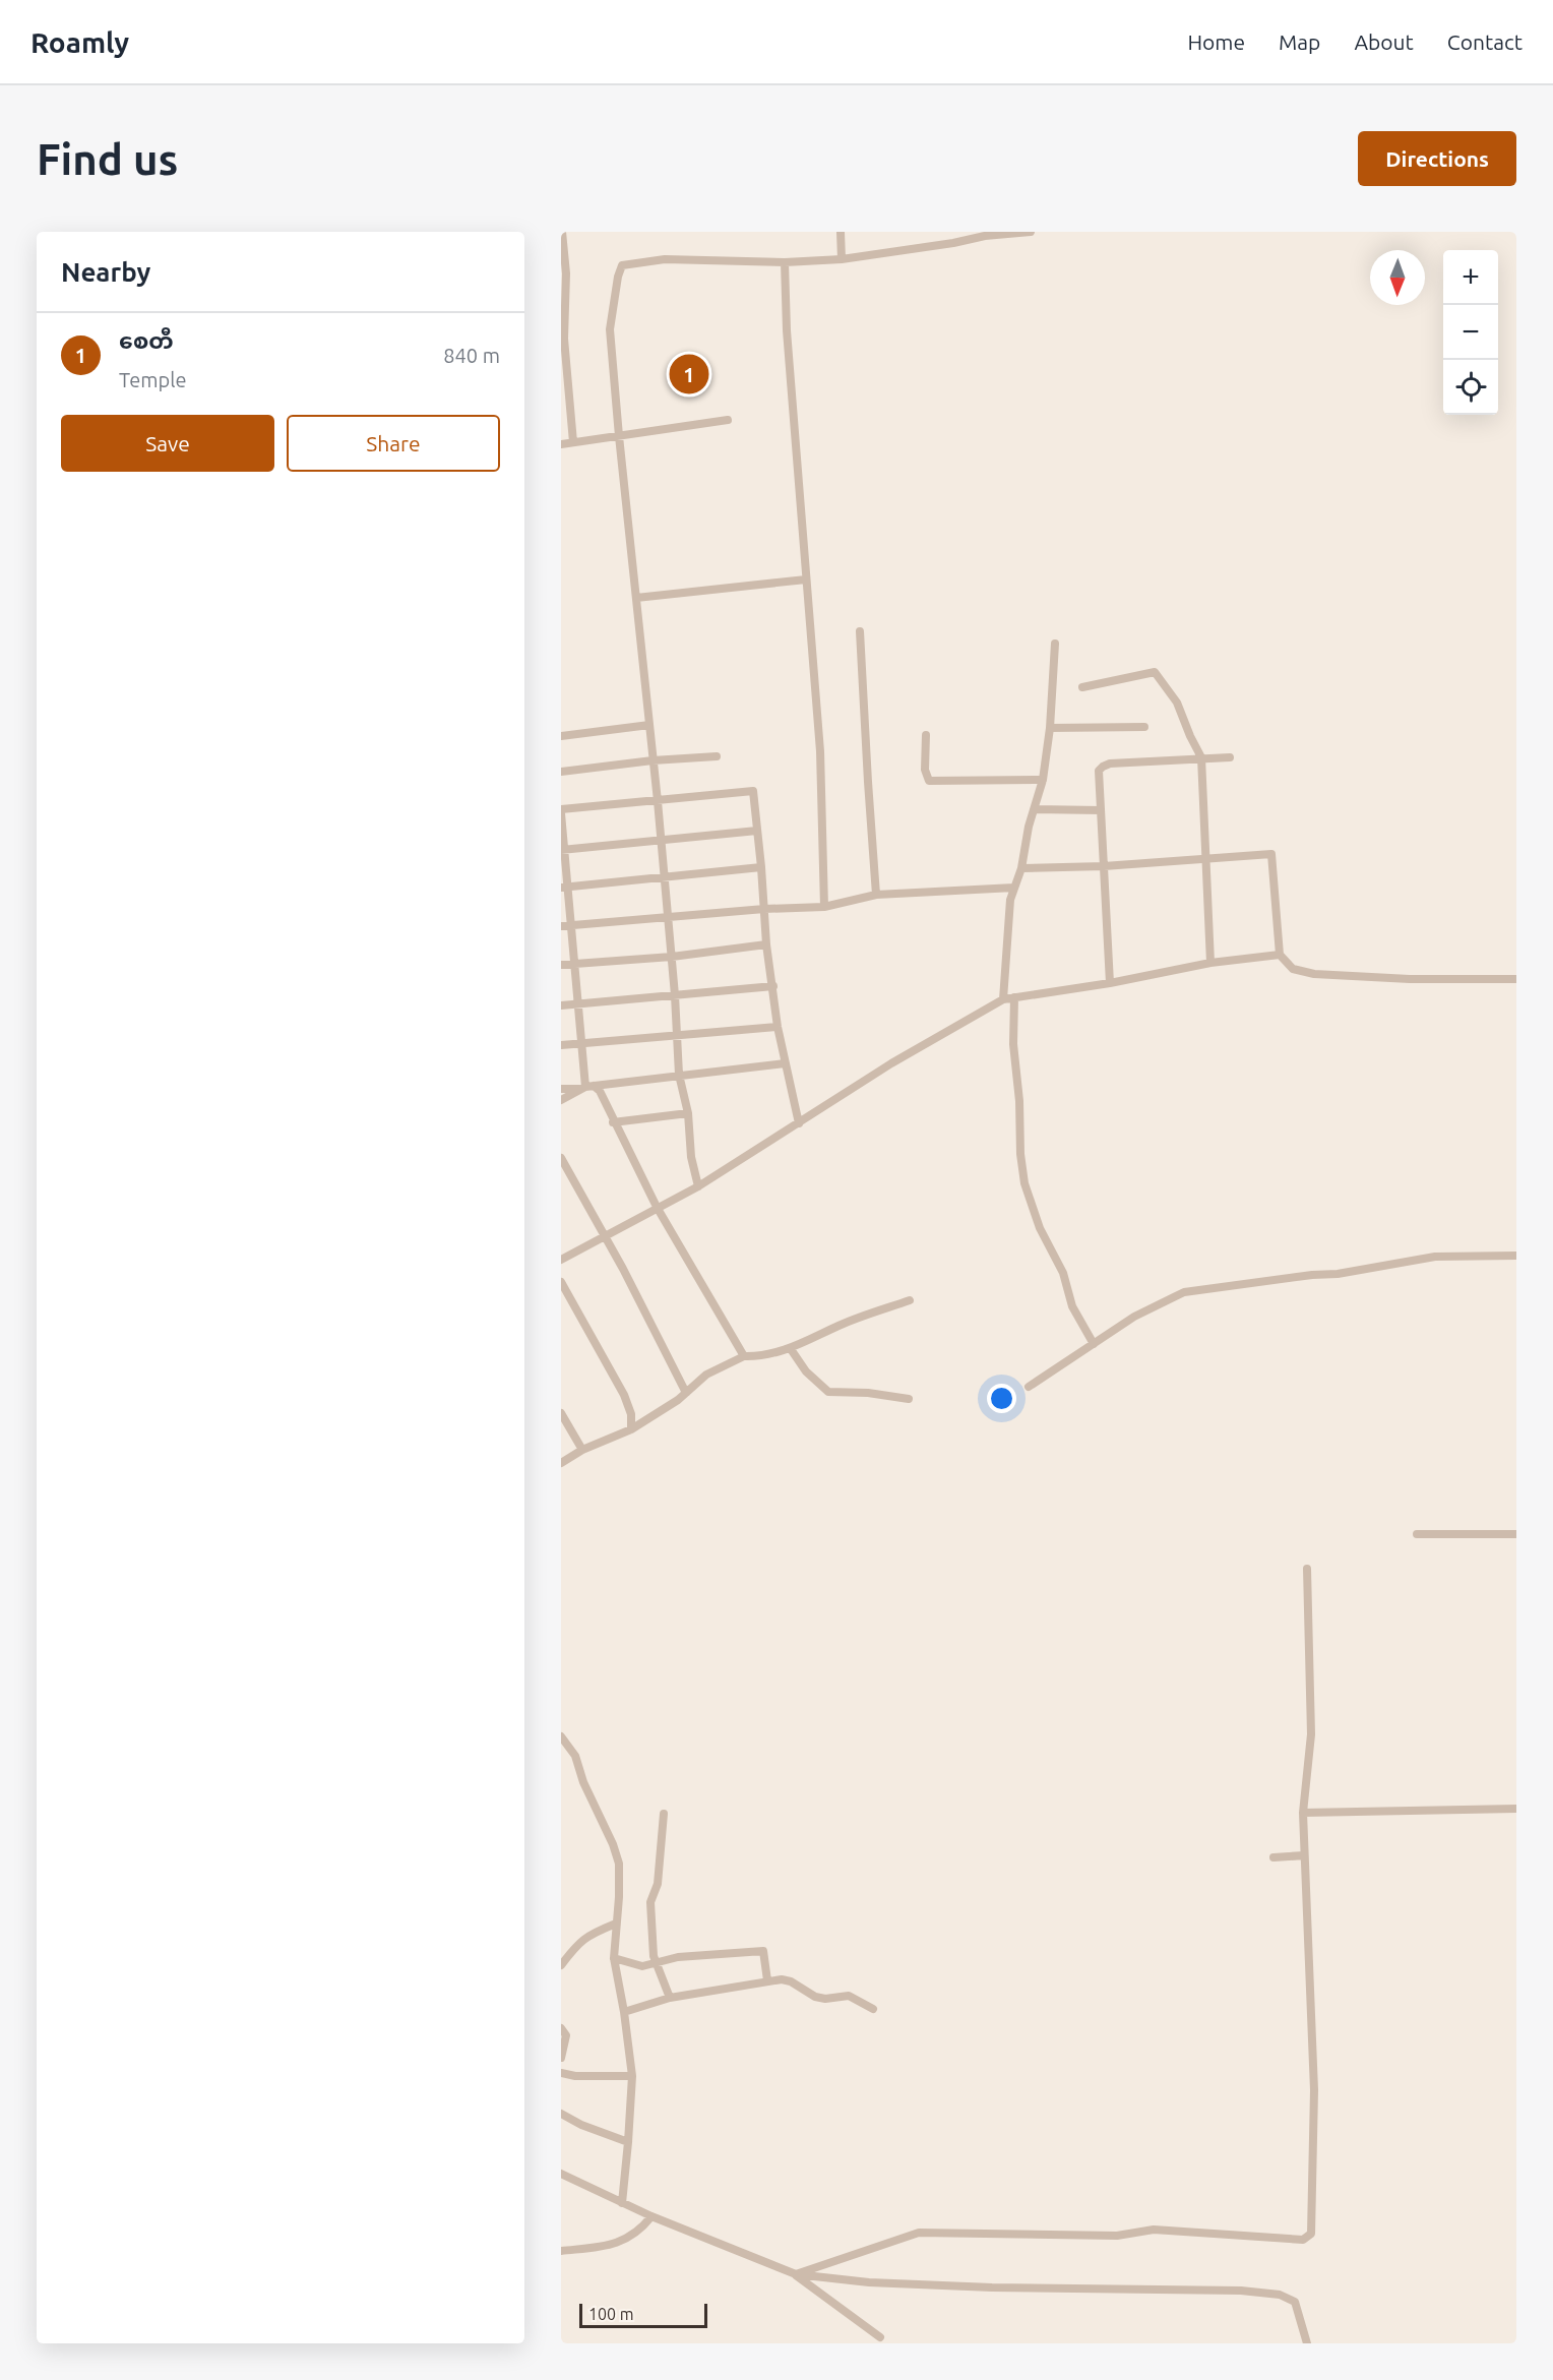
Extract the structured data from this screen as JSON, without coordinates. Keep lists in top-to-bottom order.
{
  "scale_bar": "100 m",
  "north": "bottom",
  "page": {
    "header": "Roamly",
    "nav": [
      "Home",
      "Map",
      "About",
      "Contact"
    ],
    "buttons": [
      "Directions",
      ["Save", "Share"]
    ],
    "title": "Find us",
    "heading": "Nearby",
    "map_buttons": ["+", "−"],
    "list": [
      {
        "mark": "1",
        "name": "စေတီ",
        "note": "Temple",
        "value": "840 m"
      }
    ],
    "pins": "1",
    "scale": "100 m"
  }
}
